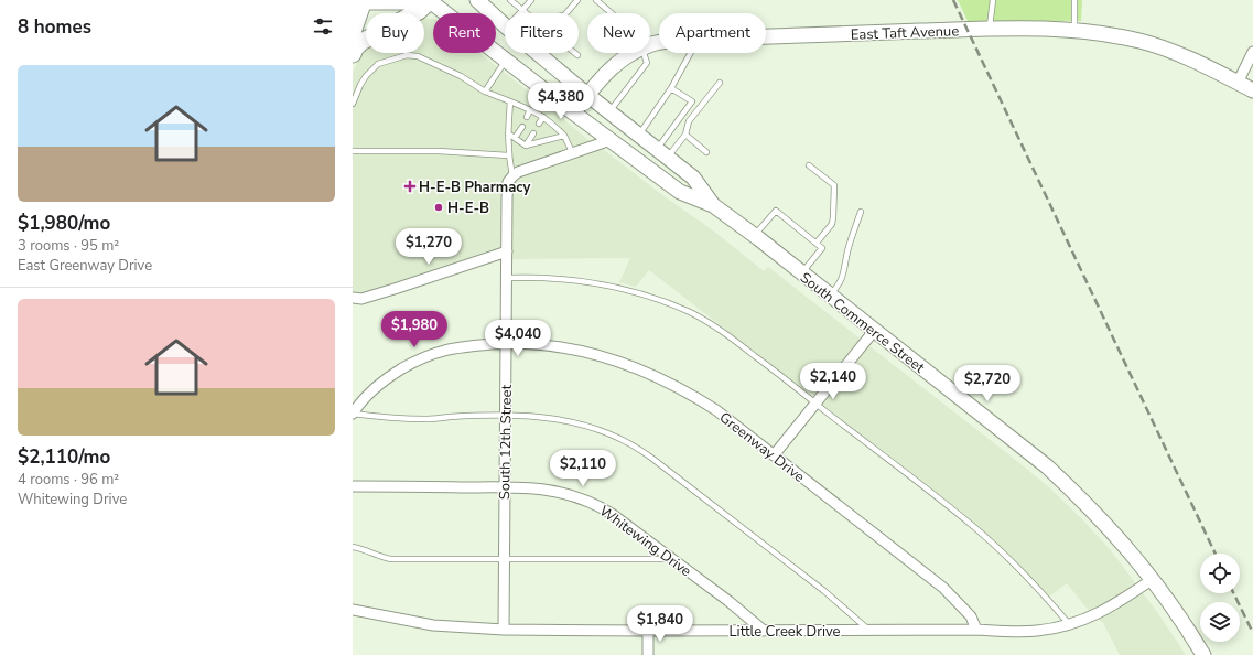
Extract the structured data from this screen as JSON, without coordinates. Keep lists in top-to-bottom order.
{
  "streets": {
    "main road": ["East Taft Avenue", "South Commerce Street"],
    "street": [
      "South 12th Street",
      "Greenway Drive",
      "Whitewing Drive",
      "Little Creek Drive"
    ]
  },
  "crossings": [
    ["East Taft Avenue", "South Commerce Street"],
    ["South Commerce Street", "Little Creek Drive"],
    ["South 12th Street", "Greenway Drive"],
    ["South 12th Street", "Whitewing Drive"],
    ["South 12th Street", "Little Creek Drive"],
    ["Greenway Drive", "Little Creek Drive"],
    ["Whitewing Drive", "Little Creek Drive"]
  ],
  "places": {
    "health": ["H-E-B Pharmacy"],
    "other": ["H-E-B"]
  },
  "page": {
    "heading": "8 homes",
    "chip": [
      "Buy",
      "Rent",
      "Filters",
      "New",
      "Apartment"
    ],
    "list": [
      {
        "name": "$1,980/mo",
        "note": "3 rooms · 95 m² · East Greenway Drive"
      },
      {
        "name": "$2,110/mo",
        "note": "4 rooms · 96 m² · Whitewing Drive"
      }
    ],
    "price": [
      "$4,380",
      "$1,270",
      "$1,980",
      "$4,040",
      "$2,140",
      "$2,720",
      "$2,110",
      "$1,840"
    ]
  }
}
